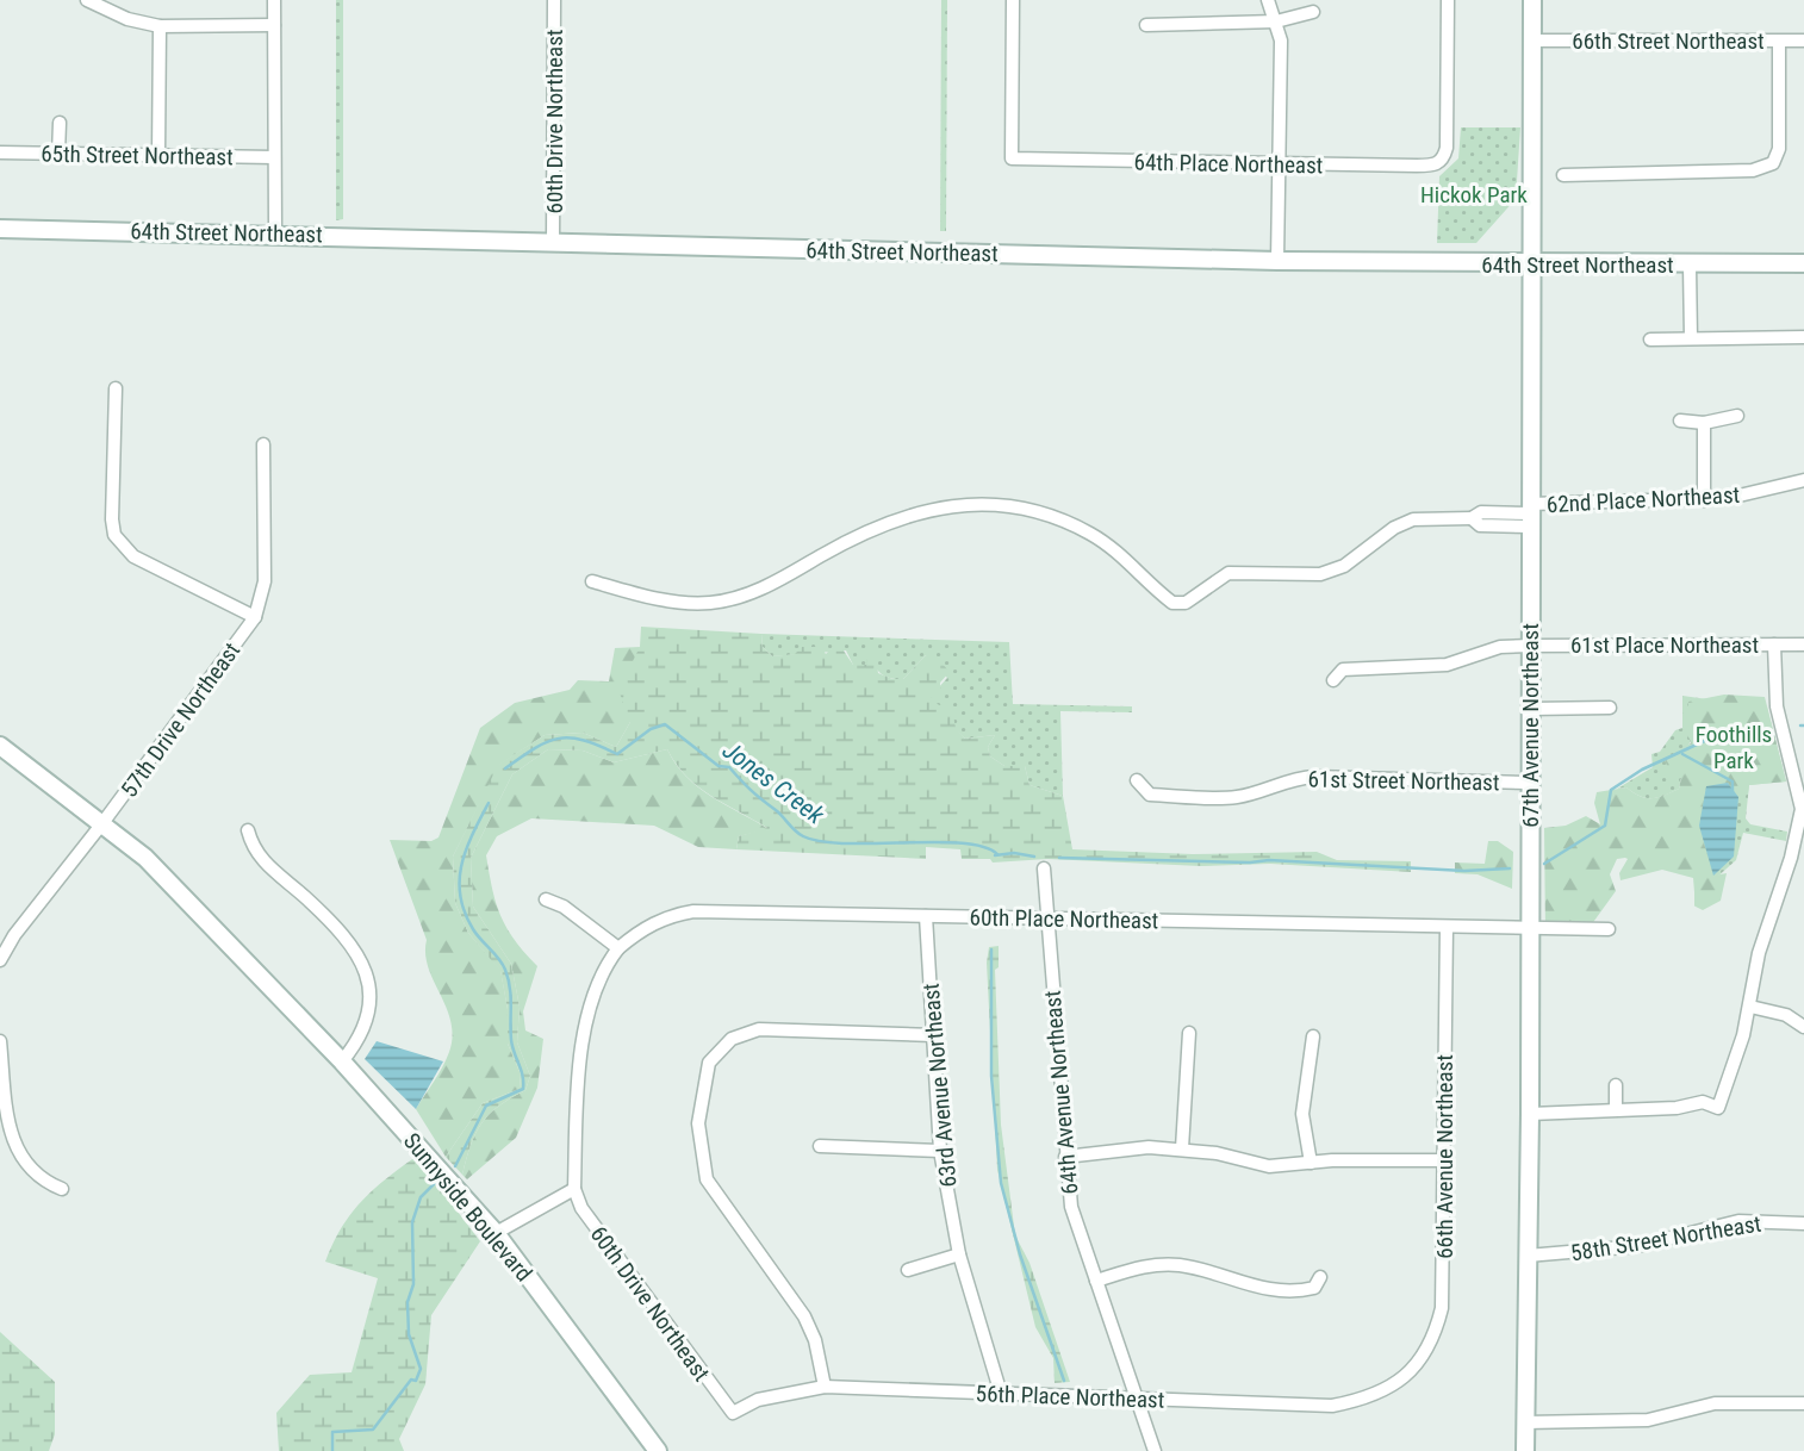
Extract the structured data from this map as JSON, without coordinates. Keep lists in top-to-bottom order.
{
  "streets": {
    "street": [
      "66th Street Northeast",
      "60th Drive Northeast",
      "65th Street Northeast",
      "64th Place Northeast",
      "64th Street Northeast",
      "62nd Place Northeast",
      "61st Place Northeast",
      "57th Drive Northeast",
      "67th Avenue Northeast",
      "61st Street Northeast",
      "60th Place Northeast",
      "63rd Avenue Northeast",
      "64th Avenue Northeast",
      "66th Avenue Northeast",
      "Sunnyside Boulevard",
      "58th Street Northeast",
      "56th Place Northeast"
    ]
  },
  "crossings": [
    ["66th Street Northeast", "67th Avenue Northeast"],
    ["60th Drive Northeast", "64th Street Northeast"],
    ["60th Drive Northeast", "56th Place Northeast"],
    ["64th Street Northeast", "67th Avenue Northeast"],
    ["62nd Place Northeast", "67th Avenue Northeast"],
    ["61st Place Northeast", "67th Avenue Northeast"],
    ["57th Drive Northeast", "Sunnyside Boulevard"],
    ["67th Avenue Northeast", "61st Street Northeast"],
    ["67th Avenue Northeast", "60th Place Northeast"],
    ["67th Avenue Northeast", "58th Street Northeast"],
    ["60th Place Northeast", "63rd Avenue Northeast"],
    ["60th Place Northeast", "64th Avenue Northeast"],
    ["60th Place Northeast", "66th Avenue Northeast"],
    ["63rd Avenue Northeast", "56th Place Northeast"],
    ["64th Avenue Northeast", "56th Place Northeast"],
    ["66th Avenue Northeast", "56th Place Northeast"]
  ],
  "water": ["Jones Creek"],
  "parks": ["Hickok Park", "Foothills Park"]
}
